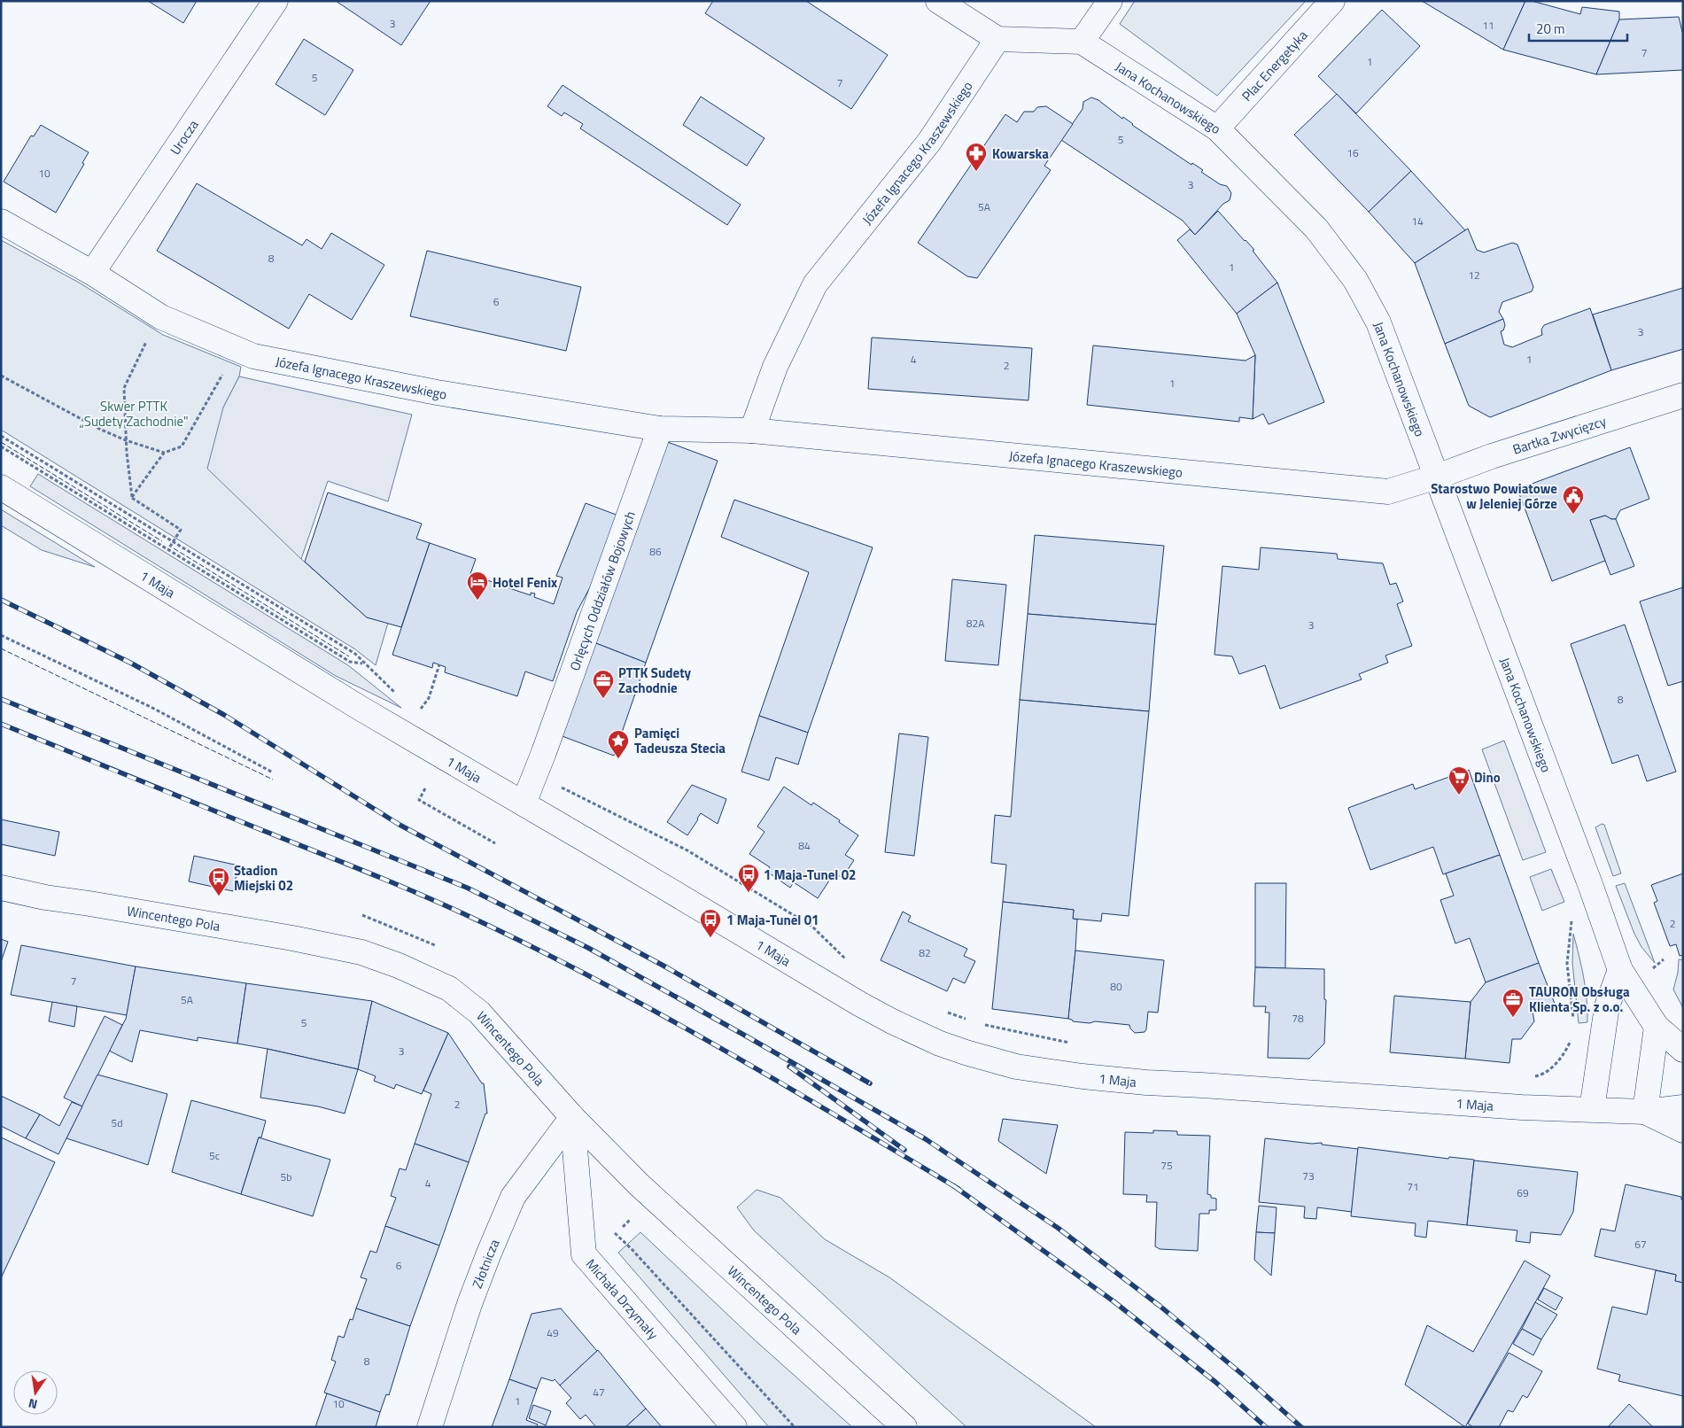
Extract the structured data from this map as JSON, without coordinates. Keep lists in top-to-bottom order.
{
  "streets": {
    "street": [
      "Plac Energetyka",
      "Jana Kochanowskiego",
      "Urocza",
      "Józefa Ignacego Kraszewskiego",
      "Bartka Zwycięzcy",
      "1 Maja",
      "Orlęcych Oddziałów Bojowych",
      "Wincentego Pola",
      "Złotnicza",
      "Michała Drzymały"
    ]
  },
  "crossings": [
    ["Plac Energetyka", "Jana Kochanowskiego"],
    ["Jana Kochanowskiego", "Józefa Ignacego Kraszewskiego"],
    ["Jana Kochanowskiego", "Bartka Zwycięzcy"],
    ["Urocza", "Józefa Ignacego Kraszewskiego"],
    ["Józefa Ignacego Kraszewskiego", "Bartka Zwycięzcy"],
    ["Józefa Ignacego Kraszewskiego", "Orlęcych Oddziałów Bojowych"],
    ["1 Maja", "Orlęcych Oddziałów Bojowych"],
    ["Wincentego Pola", "Złotnicza"],
    ["Wincentego Pola", "Michała Drzymały"],
    ["Złotnicza", "Michała Drzymały"]
  ],
  "parks": ["Skwer PTTK „Sudety Zachodnie\""],
  "places": {
    "pharmacy": ["Kowarska"],
    "public building": ["Starostwo Powiatowe w Jeleniej Górze"],
    "hotel": ["Hotel Fenix"],
    "office": ["PTTK Sudety Zachodnie", "TAURON Obsługa Klienta Sp. z o.o."],
    "place": ["Pamięci Tadeusza Stecia"],
    "supermarket": ["Dino"],
    "bus stop": ["1 Maja-Tunel 02", "Stadion Miejski 02", "1 Maja-Tunel 01"]
  },
  "house_numbers": [
    "3",
    "11",
    "7",
    "1",
    "5",
    "7",
    "5",
    "16",
    "10",
    "3",
    "5A",
    "14",
    "8",
    "1",
    "12",
    "6",
    "3",
    "4",
    "1",
    "2",
    "1",
    "86",
    "82A",
    "3",
    "8",
    "84",
    "2",
    "82",
    "7",
    "80",
    "5A",
    "78",
    "5",
    "3",
    "2",
    "5d",
    "5c",
    "75",
    "73",
    "5b",
    "4",
    "71",
    "69",
    "67",
    "6",
    "49",
    "8",
    "47",
    "1",
    "10"
  ],
  "scale_bar": "20 m",
  "north": "bottom"
}
